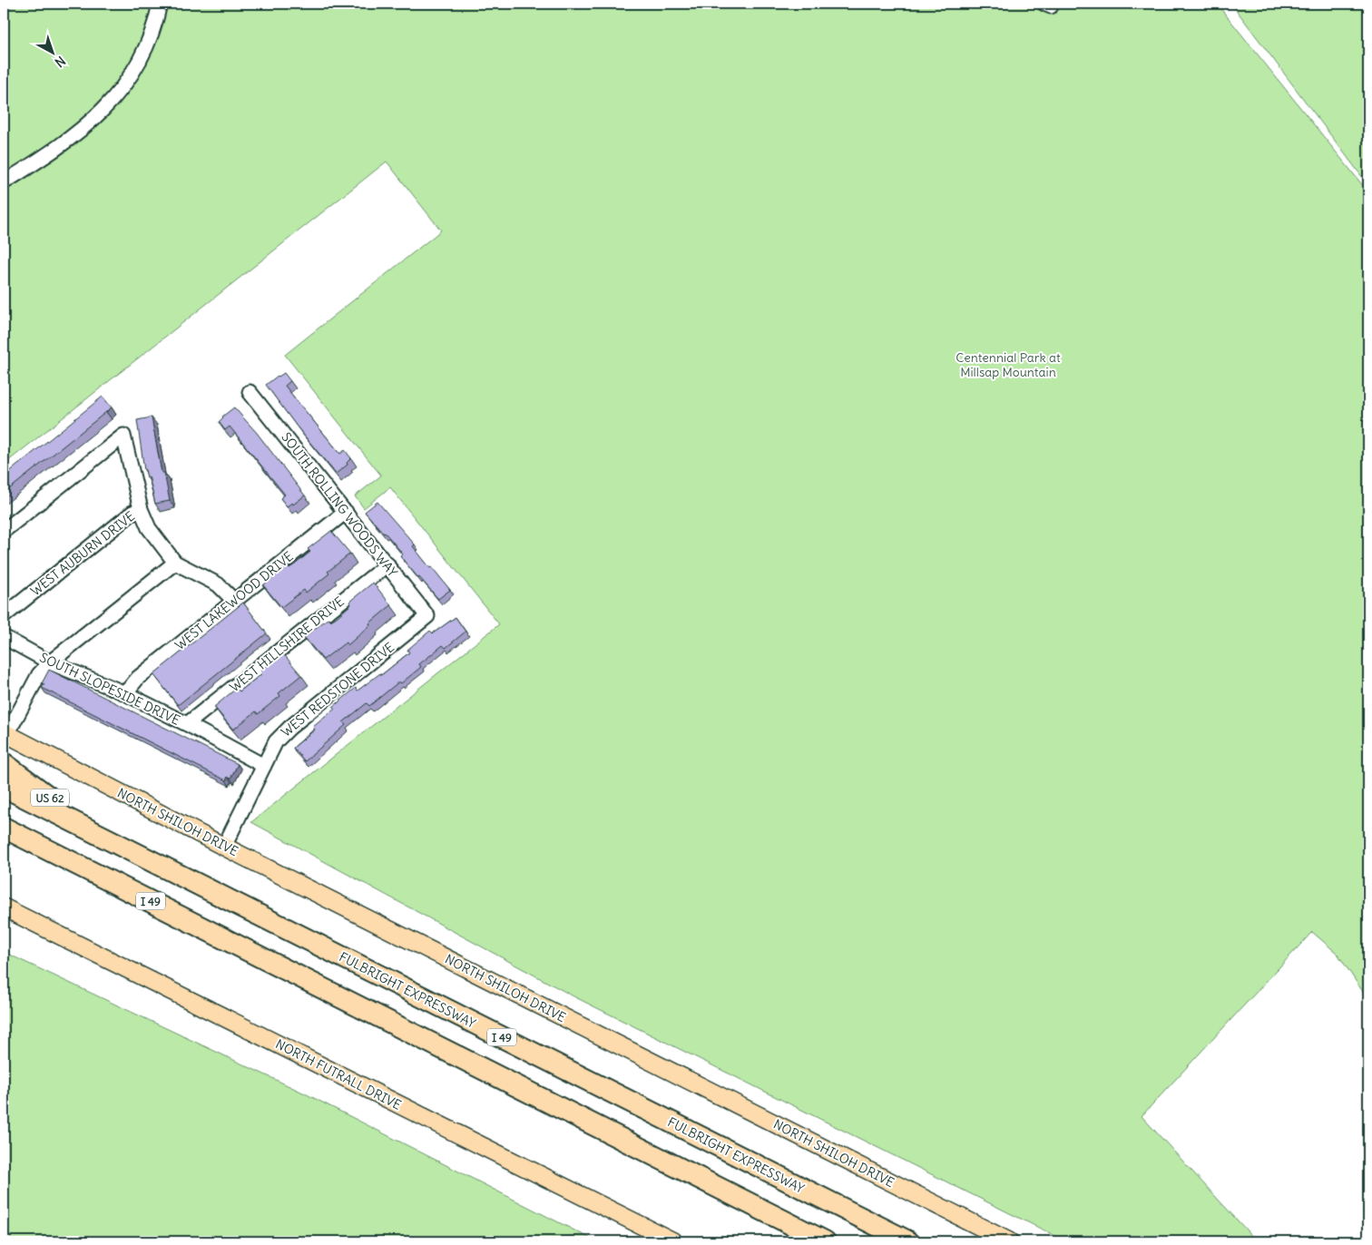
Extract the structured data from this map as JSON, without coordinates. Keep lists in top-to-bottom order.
{
  "streets": {
    "highway": ["US 62", "I 49", "FULBRIGHT EXPRESSWAY"],
    "main road": ["NORTH SHILOH DRIVE", "NORTH FUTRALL DRIVE"],
    "street": [
      "SOUTH ROLLING WOODS WAY",
      "WEST AUBURN DRIVE",
      "WEST LAKEWOOD DRIVE",
      "WEST HILLSHIRE DRIVE",
      "SOUTH SLOPESIDE DRIVE",
      "WEST REDSTONE DRIVE"
    ]
  },
  "crossings": [
    ["SOUTH ROLLING WOODS WAY", "WEST LAKEWOOD DRIVE"],
    ["SOUTH ROLLING WOODS WAY", "WEST HILLSHIRE DRIVE"],
    ["SOUTH ROLLING WOODS WAY", "WEST REDSTONE DRIVE"],
    ["WEST LAKEWOOD DRIVE", "SOUTH SLOPESIDE DRIVE"],
    ["WEST HILLSHIRE DRIVE", "SOUTH SLOPESIDE DRIVE"],
    ["SOUTH SLOPESIDE DRIVE", "WEST REDSTONE DRIVE"],
    ["WEST REDSTONE DRIVE", "NORTH SHILOH DRIVE"],
    ["US 62", "FULBRIGHT EXPRESSWAY"]
  ],
  "parks": ["Centennial Park at Millsap Mountain"],
  "north": "bottom right"
}
